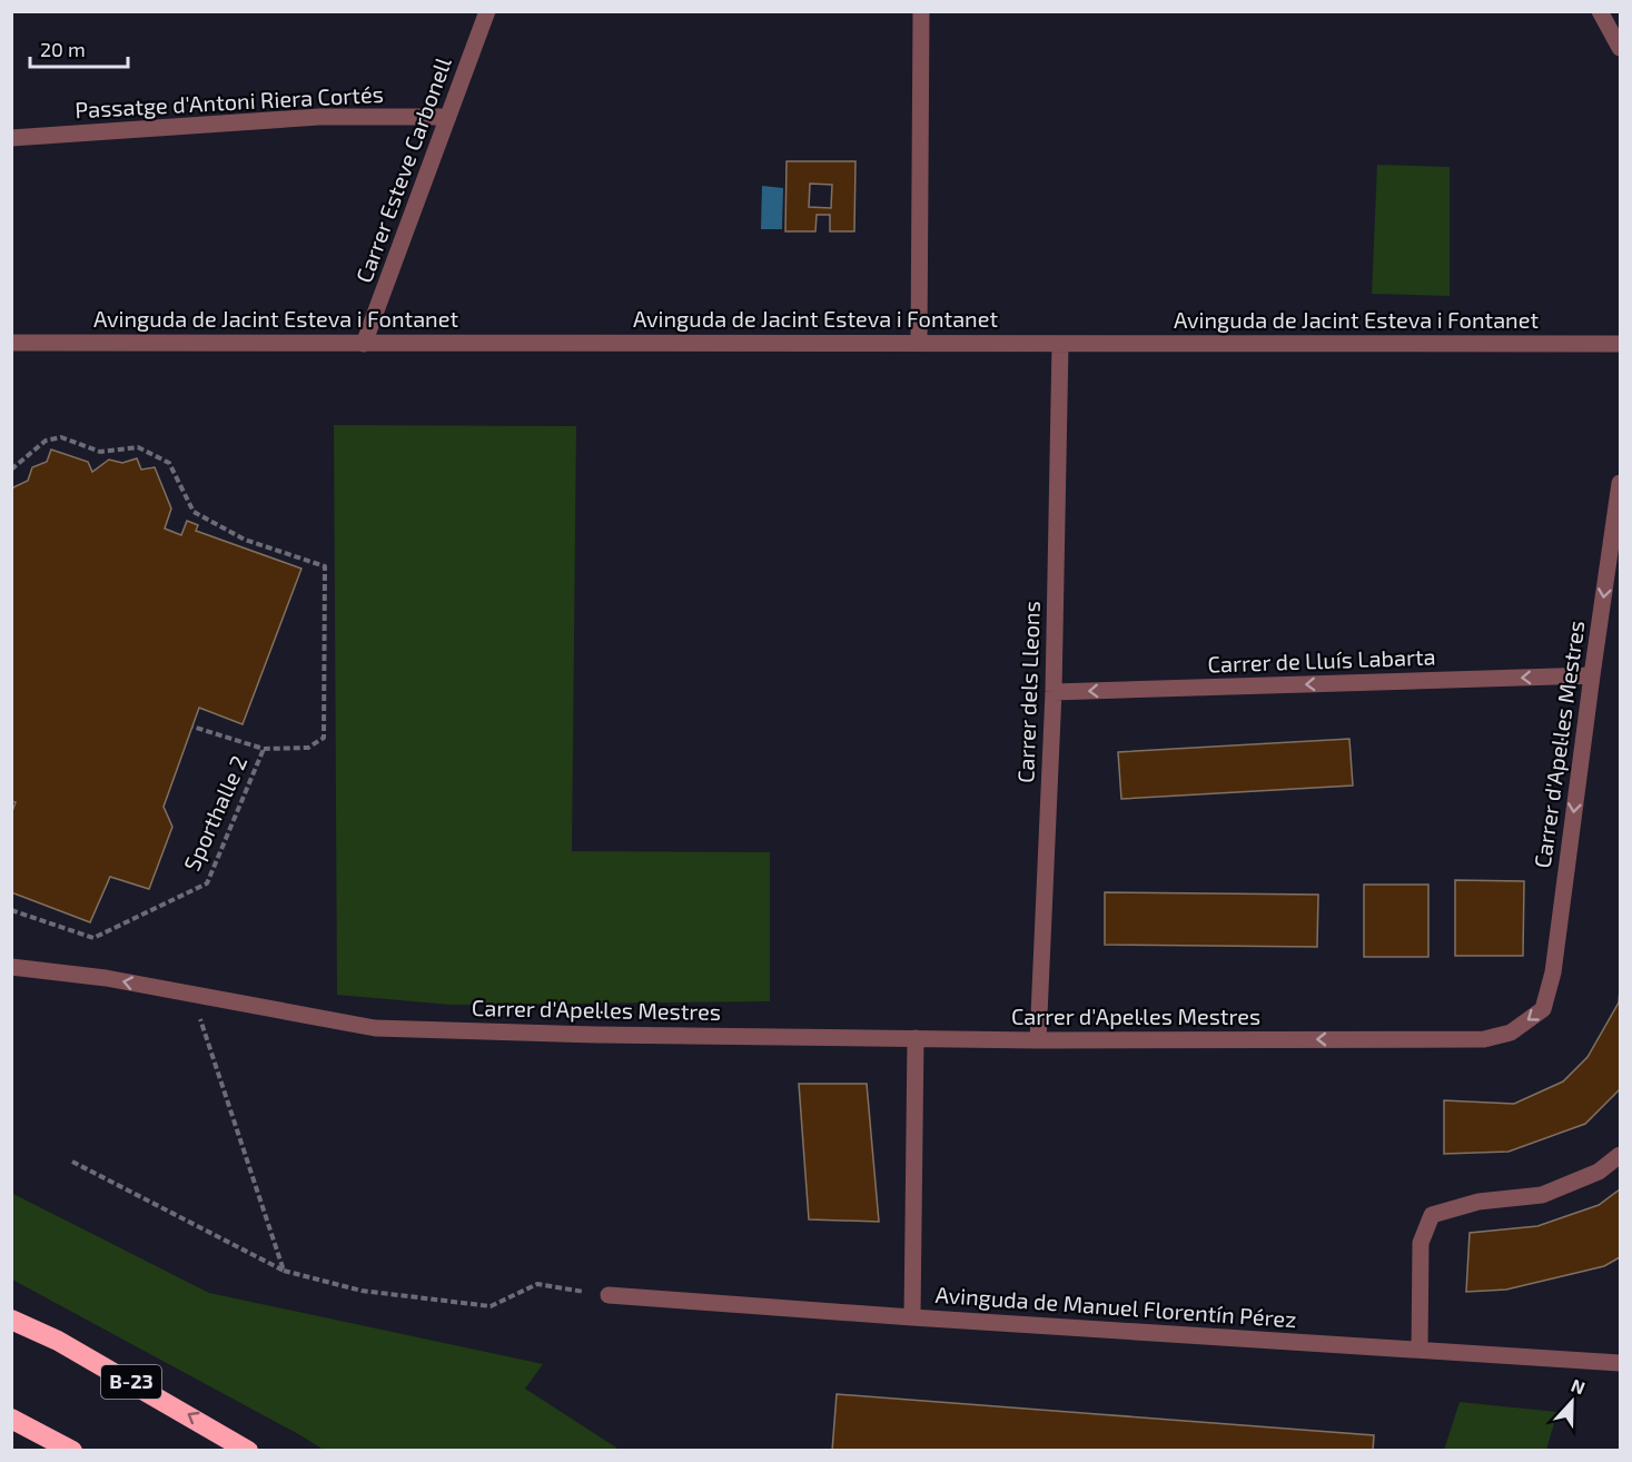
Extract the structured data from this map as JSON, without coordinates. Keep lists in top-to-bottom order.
{
  "streets": {
    "highway": ["B-23"],
    "street": [
      "Passatge d'Antoni Riera Cortés",
      "Carrer Esteve Carbonell",
      "Avinguda de Jacint Esteva i Fontanet",
      "Carrer de Lluís Labarta",
      "Carrer dels Lleons",
      "Carrer d'Apel·les Mestres",
      "Avinguda de Manuel Florentín Pérez"
    ],
    "path": ["Sporthalle 2"]
  },
  "crossings": [
    ["Passatge d'Antoni Riera Cortés", "Carrer Esteve Carbonell"],
    ["Carrer Esteve Carbonell", "Avinguda de Jacint Esteva i Fontanet"],
    ["Avinguda de Jacint Esteva i Fontanet", "Carrer dels Lleons"],
    ["Carrer de Lluís Labarta", "Carrer dels Lleons"],
    ["Carrer de Lluís Labarta", "Carrer d'Apel·les Mestres"],
    ["Carrer dels Lleons", "Carrer d'Apel·les Mestres"]
  ],
  "one_way": ["Carrer de Lluís Labarta"],
  "scale_bar": "20 m",
  "north": "top"
}
